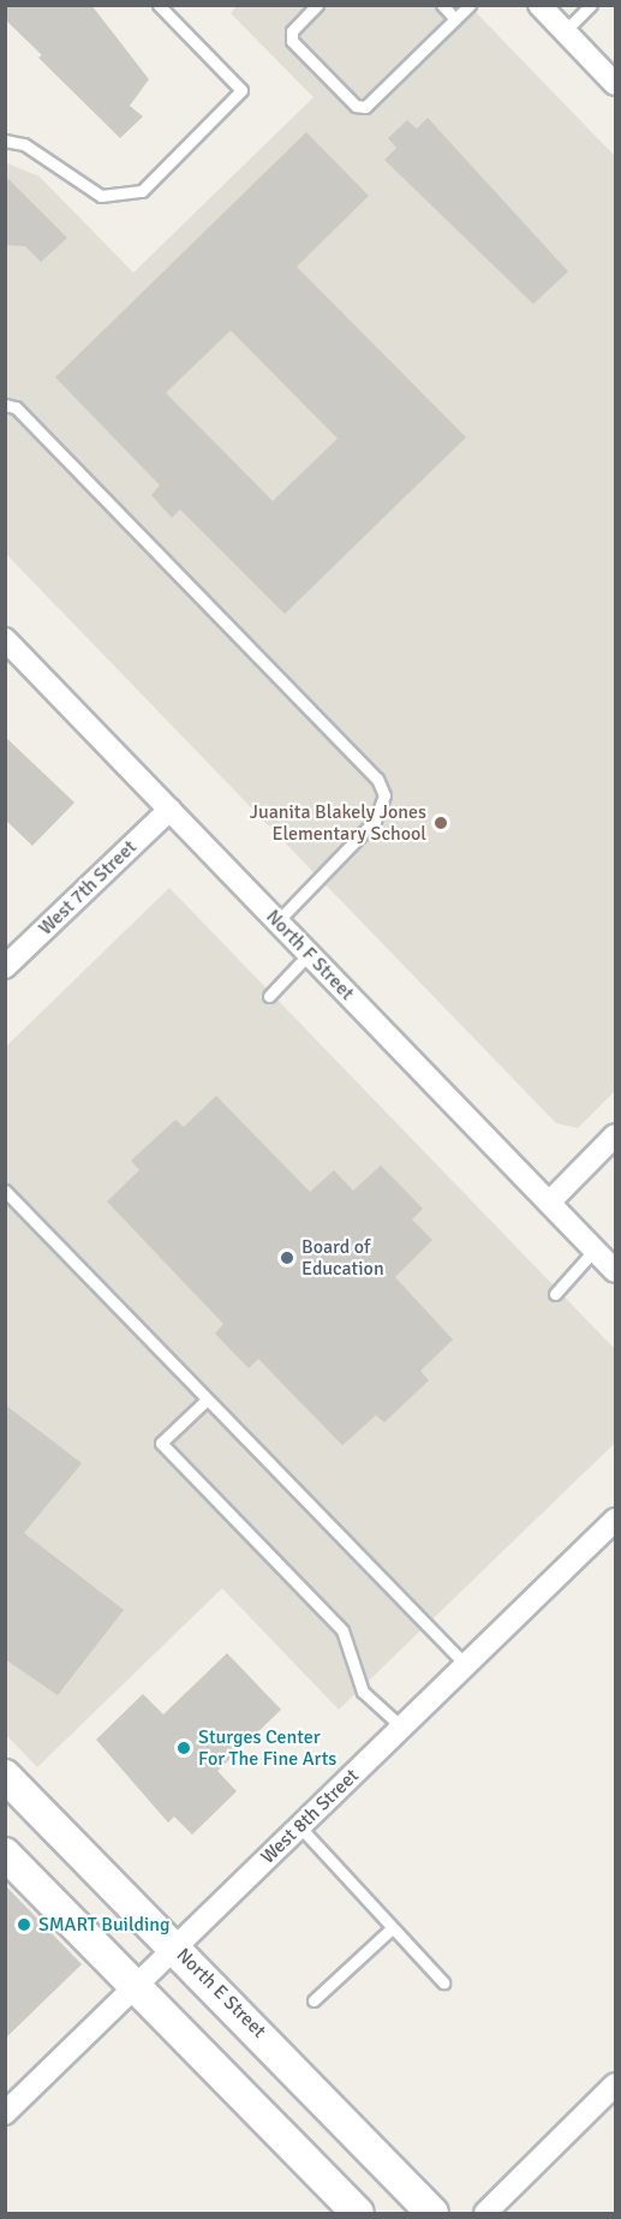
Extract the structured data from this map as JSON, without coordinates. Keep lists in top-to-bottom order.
{
  "streets": {
    "main road": ["North E Street"],
    "street": ["West 7th Street", "North F Street", "West 8th Street"]
  },
  "crossings": [
    ["West 7th Street", "North F Street"],
    ["West 8th Street", "North E Street"]
  ],
  "places": [
    "Juanita Blakely Jones Elementary School",
    "Board of Education",
    "Sturges Center For The Fine Arts",
    "SMART Building"
  ]
}
